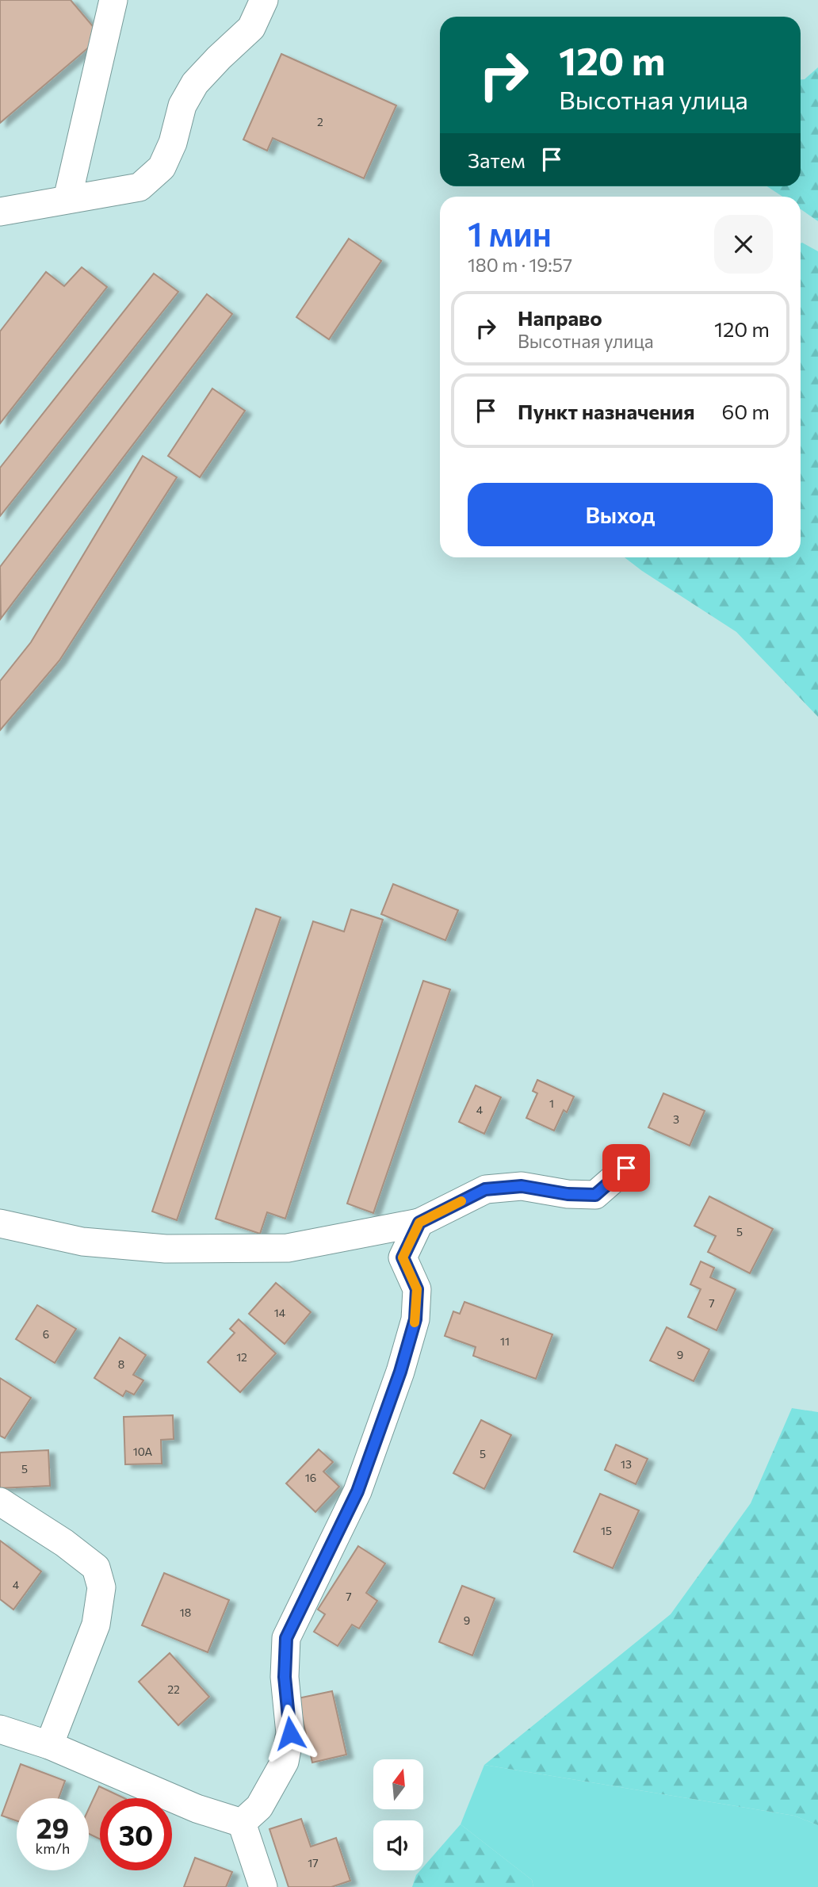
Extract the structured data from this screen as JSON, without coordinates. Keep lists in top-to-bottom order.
{
  "house_numbers": [
    "2",
    "1",
    "4",
    "3",
    "5",
    "7",
    "14",
    "6",
    "11",
    "9",
    "12",
    "8",
    "10А",
    "5",
    "13",
    "5",
    "16",
    "15",
    "4",
    "7",
    "18",
    "9",
    "22",
    "17"
  ],
  "north": "top",
  "page": {
    "turn": ["120 m", "Высотная улица"],
    "then": "Затем",
    "heading": ["1 мин", "180 m · 19:57"],
    "list": [
      {
        "name": "Направо",
        "note": "Высотная улица",
        "value": "120 m"
      },
      {
        "name": "Пункт назначения",
        "value": "60 m"
      }
    ],
    "buttons": "Выход",
    "speed": "29 km/h",
    "limit": "30"
  }
}
